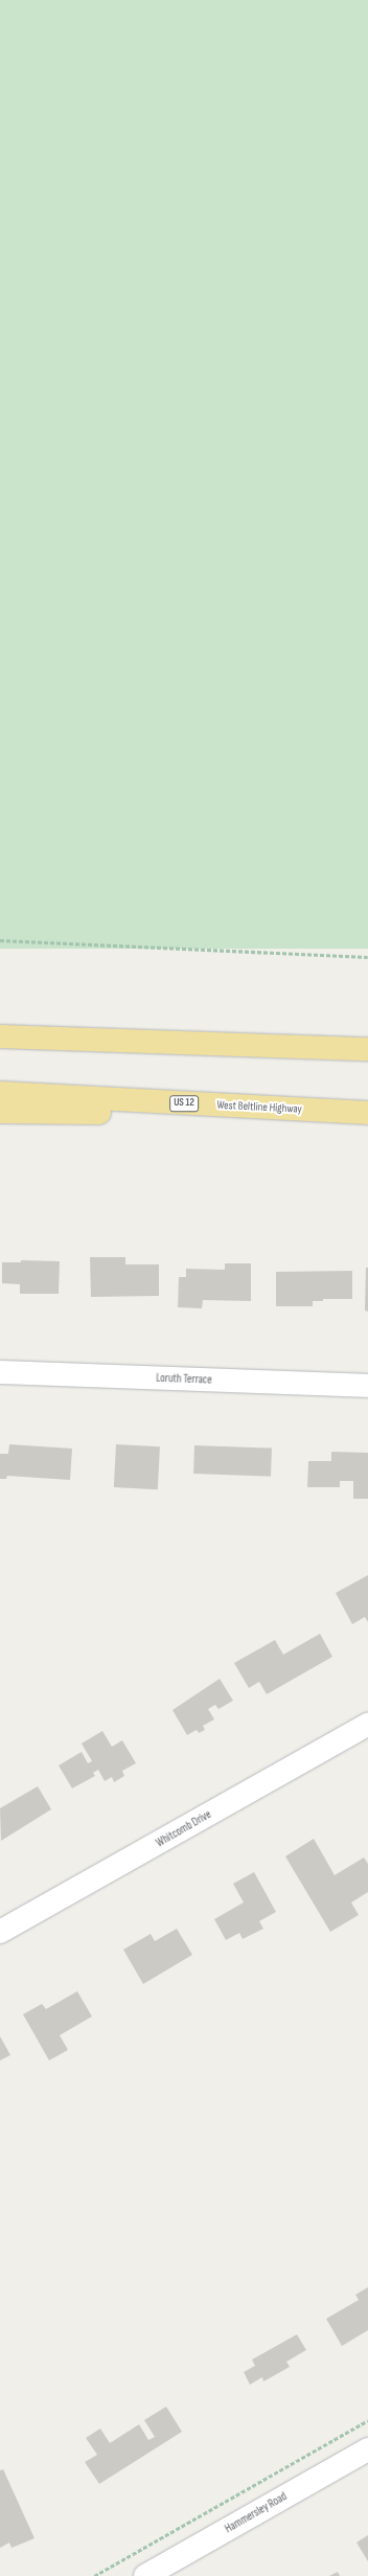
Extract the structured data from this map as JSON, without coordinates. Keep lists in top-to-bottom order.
{
  "streets": {
    "highway": ["US 12", "West Beltline Highway"],
    "street": ["Loruth Terrace", "Whitcomb Drive", "Hammersley Road"]
  }
}
